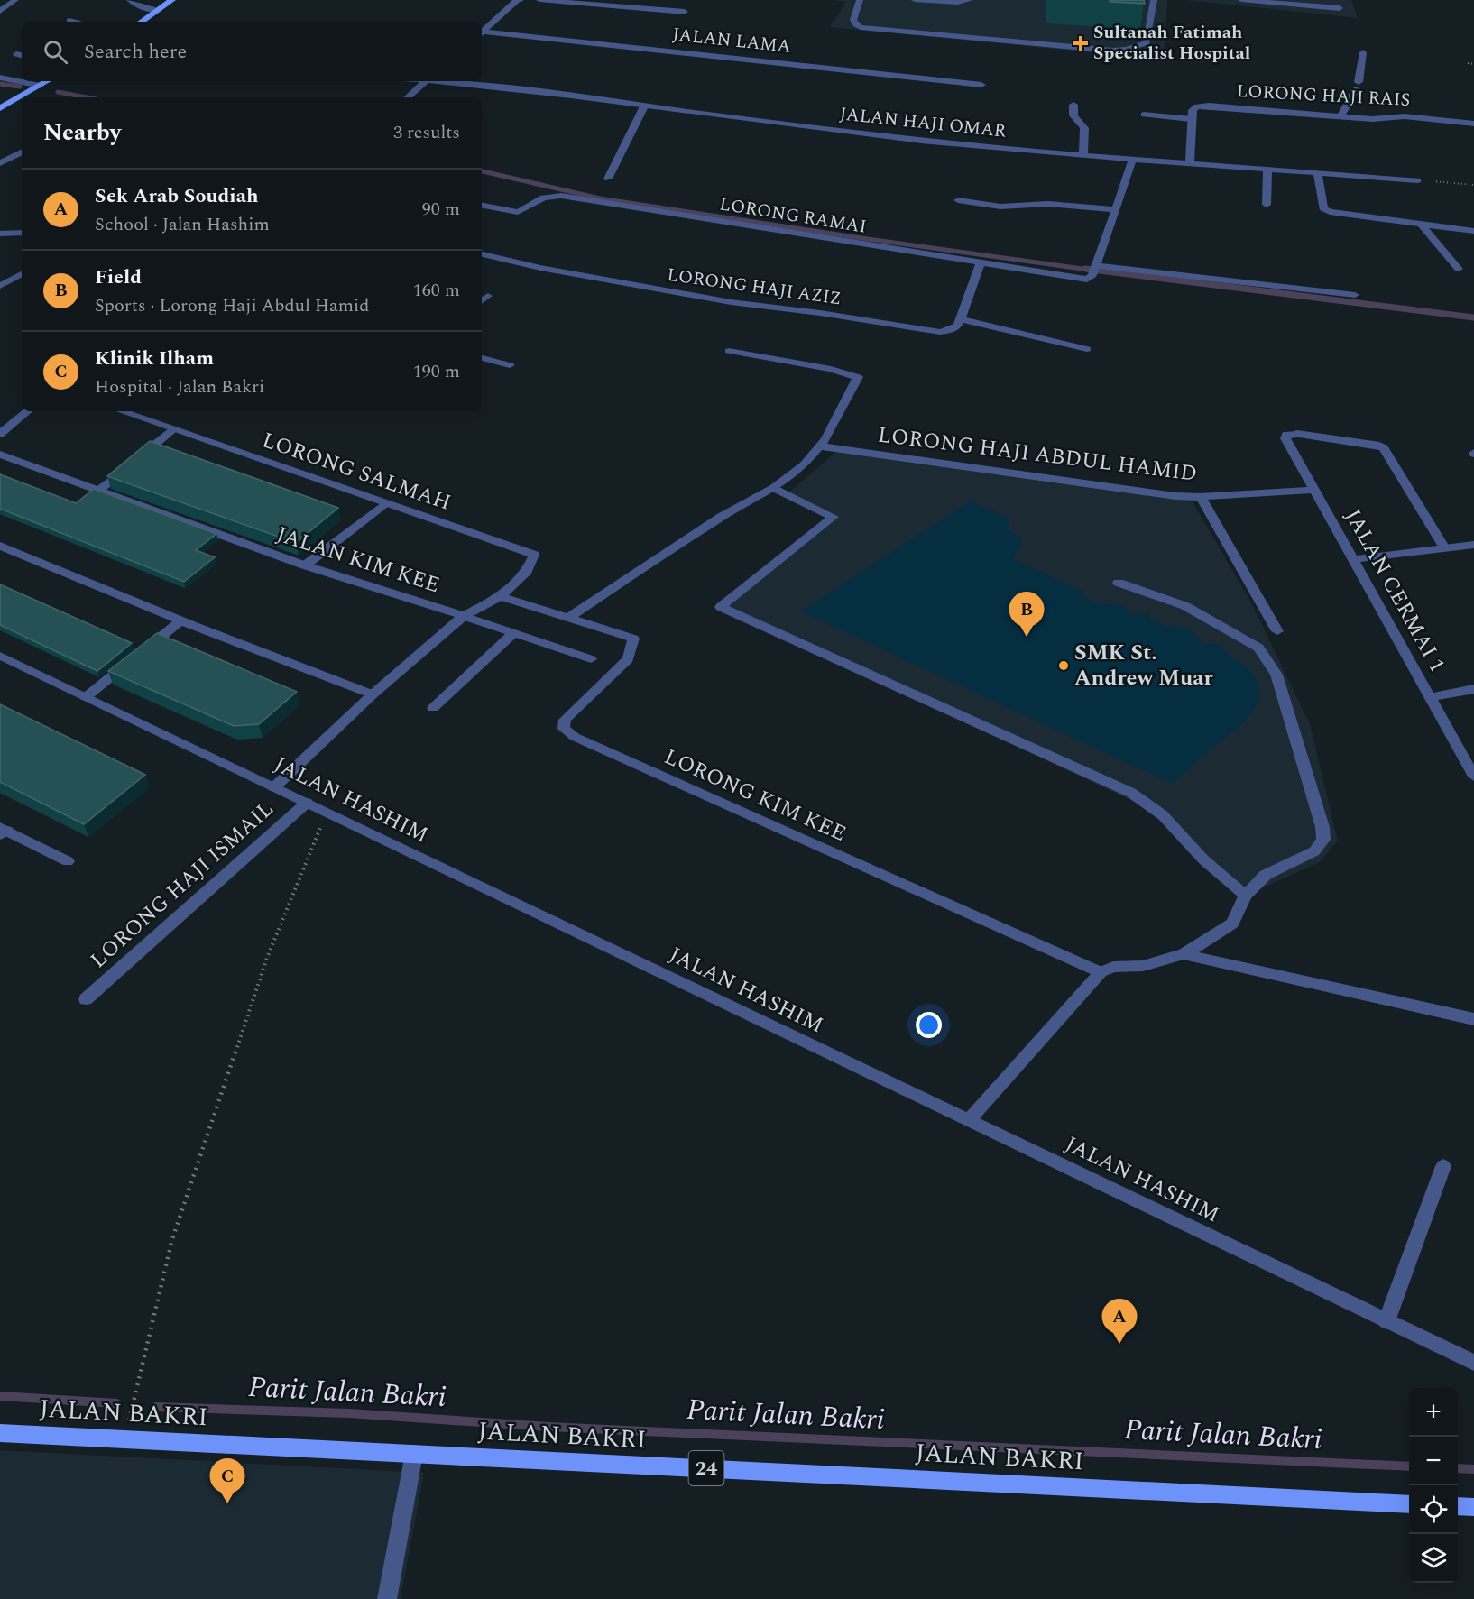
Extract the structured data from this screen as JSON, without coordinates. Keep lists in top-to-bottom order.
{
  "streets": {
    "main road": ["JALAN BAKRI", "24"],
    "street": [
      "JALAN LAMA",
      "LORONG HAJI RAIS",
      "JALAN HAJI OMAR",
      "LORONG RAMAI",
      "LORONG HAJI AZIZ",
      "LORONG HAJI ABDUL HAMID",
      "LORONG SALMAH",
      "JALAN KIM KEE",
      "JALAN CERMAI 1",
      "LORONG KIM KEE",
      "JALAN HASHIM",
      "LORONG HAJI ISMAIL"
    ]
  },
  "crossings": [
    ["LORONG HAJI ABDUL HAMID", "JALAN CERMAI 1"],
    ["JALAN KIM KEE", "JALAN HASHIM"],
    ["JALAN HASHIM", "LORONG HAJI ISMAIL"]
  ],
  "water": ["Parit Jalan Bakri"],
  "places": {
    "health": ["Sultanah Fatimah Specialist Hospital"],
    "other": ["SMK St. Andrew Muar"]
  },
  "page": {
    "search": "Search here",
    "heading": ["Nearby", "3 results"],
    "list": [
      {
        "mark": "A",
        "name": "Sek Arab Soudiah",
        "note": "School · Jalan Hashim",
        "value": "90 m"
      },
      {
        "mark": "B",
        "name": "Field",
        "note": "Sports · Lorong Haji Abdul Hamid",
        "value": "160 m"
      },
      {
        "mark": "C",
        "name": "Klinik Ilham",
        "note": "Hospital · Jalan Bakri",
        "value": "190 m"
      }
    ],
    "pins": ["B", "A", "C"],
    "map_buttons": ["+", "−"]
  }
}
